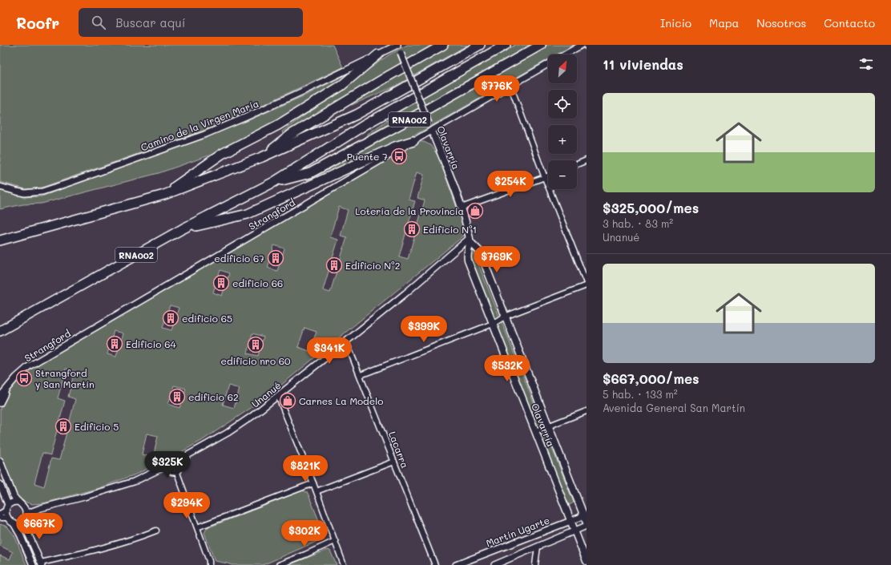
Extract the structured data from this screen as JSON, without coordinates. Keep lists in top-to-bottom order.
{
  "streets": {
    "highway": ["RNA002"],
    "main road": ["Olavarría"],
    "street": [
      "Camino de la Virgen María",
      "Strangford",
      "Unanué",
      "Lacarra",
      "Martín Ugarte"
    ]
  },
  "crossings": [
    ["Camino de la Virgen María", "Olavarría"],
    ["Olavarría", "Strangford"],
    ["Olavarría", "Unanué"],
    ["Olavarría", "Martín Ugarte"],
    ["Unanué", "Lacarra"]
  ],
  "places": {
    "bus stop": ["Puente 7", "Strangford y San Martín"],
    "shop": ["Lotería de la Provincia", "Carnes La Modelo"],
    "building": [
      "Edificio N°1",
      "edificio 67",
      "Edificio N°2",
      "edificio 66",
      "edificio 65",
      "Edificio 64",
      "edificio nro 60",
      "edificio 62",
      "Edificio 5"
    ]
  },
  "north": "top right",
  "page": {
    "header": "Roofr",
    "search": "Buscar aquí",
    "nav": [
      "Inicio",
      "Mapa",
      "Nosotros",
      "Contacto"
    ],
    "heading": "11 viviendas",
    "map_buttons": ["+", "−"],
    "price": [
      "$776K",
      "$254K",
      "$769K",
      "$399K",
      "$341K",
      "$532K",
      "$325K",
      "$821K",
      "$294K",
      "$667K",
      "$302K"
    ],
    "list": [
      {
        "name": "$325,000/mes",
        "note": "3 hab. · 83 m² · Unanué"
      },
      {
        "name": "$667,000/mes",
        "note": "5 hab. · 133 m² · Avenida General San Martín"
      }
    ]
  }
}
